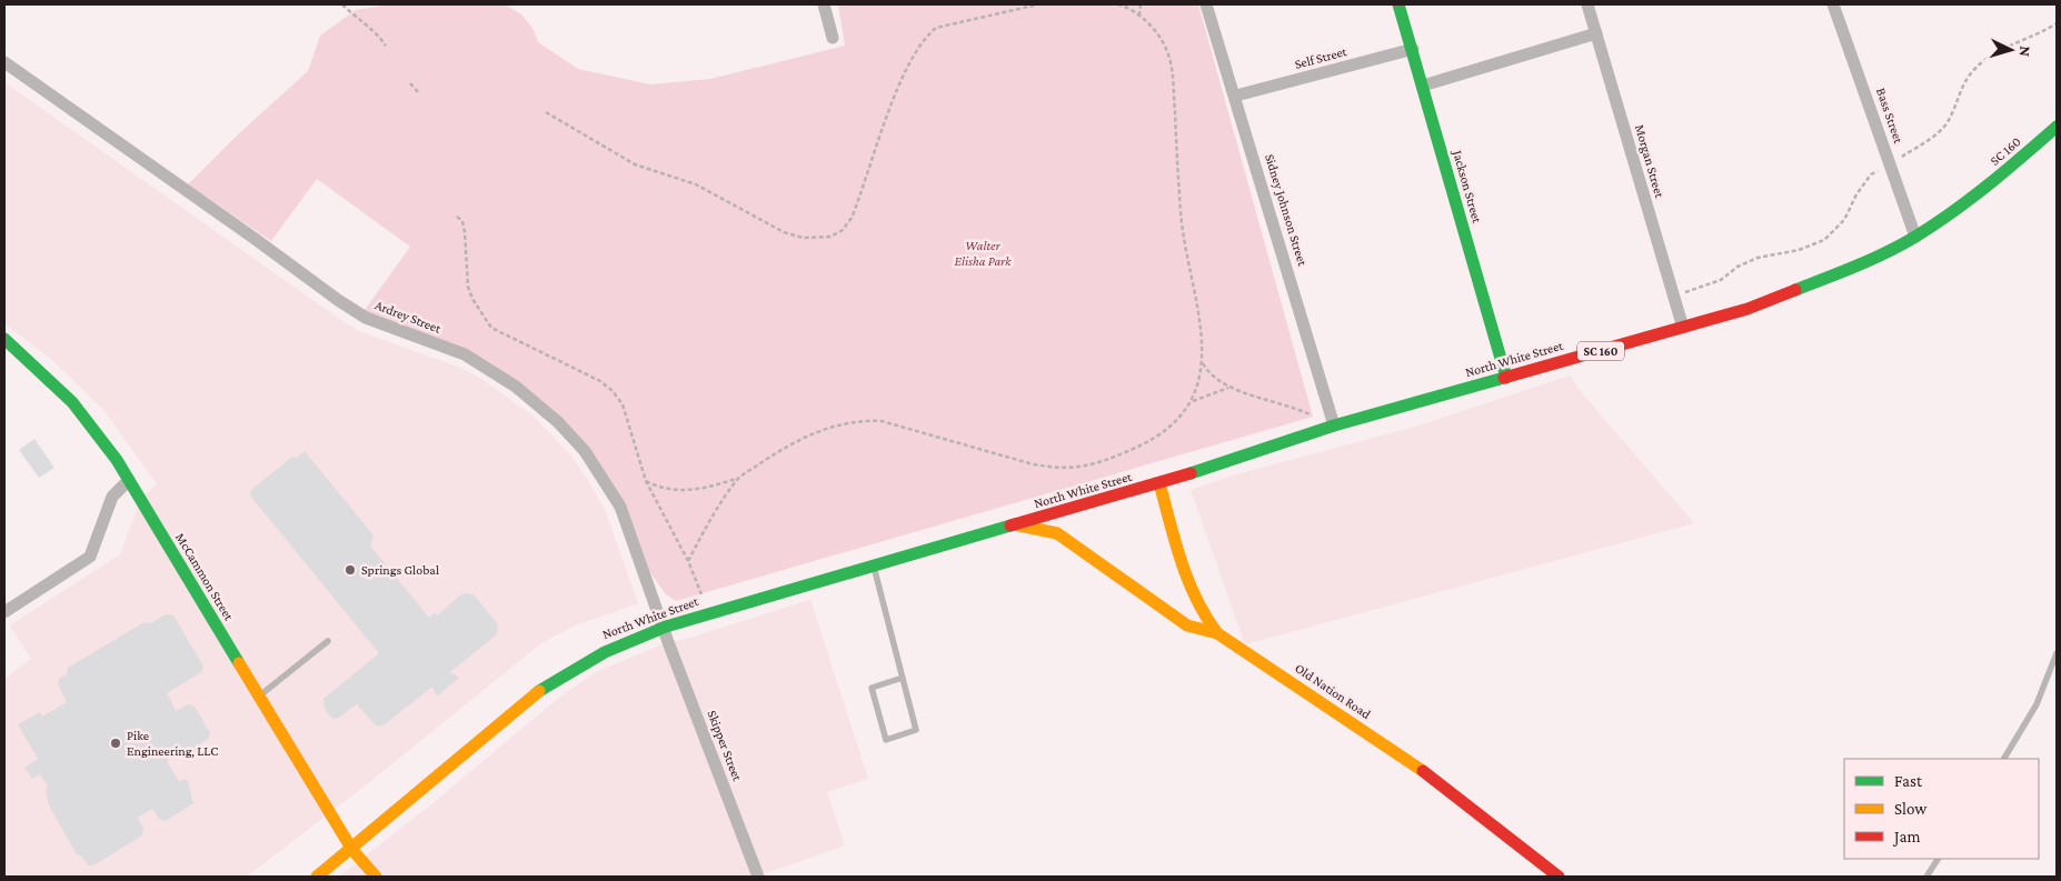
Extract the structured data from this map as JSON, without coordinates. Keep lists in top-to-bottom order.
{
  "streets": {
    "main road": [
      "SC 160",
      "Jackson Street",
      "North White Street",
      "McCammon Street",
      "Old Nation Road"
    ],
    "street": [
      "Self Street",
      "Bass Street",
      "Morgan Street",
      "Sidney Johnson Street",
      "Ardrey Street",
      "Skipper Street"
    ]
  },
  "crossings": [
    ["Self Street", "Jackson Street"],
    ["Self Street", "Sidney Johnson Street"],
    ["Bass Street", "SC 160"],
    ["Bass Street", "North White Street"],
    ["SC 160", "North White Street"],
    ["Morgan Street", "North White Street"],
    ["Jackson Street", "North White Street"],
    ["Sidney Johnson Street", "North White Street"],
    ["Ardrey Street", "North White Street"],
    ["Ardrey Street", "Skipper Street"],
    ["North White Street", "McCammon Street"],
    ["North White Street", "Old Nation Road"],
    ["North White Street", "Skipper Street"]
  ],
  "parks": ["Walter Elisha Park"],
  "places": ["Springs Global", "Pike Engineering, LLC"],
  "legend": ["Fast", "Slow", "Jam"],
  "north": "right"
}
